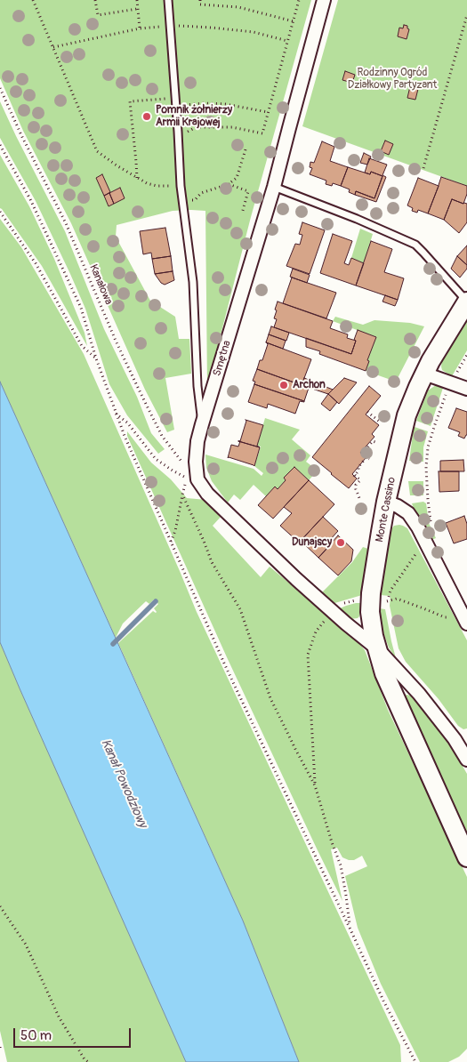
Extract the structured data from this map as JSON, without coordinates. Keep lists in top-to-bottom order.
{
  "streets": {
    "street": ["Smętna", "Monte Cassino"],
    "path": ["Kanałowa"]
  },
  "crossings": [
    ["Kanałowa", "Smętna"]
  ],
  "water": ["Kanał Powodziowy"],
  "parks": ["Rodzinny Ogród Działkowy Partyzant"],
  "places": ["Pomnik żołnierzy Armii Krajowej", "Archon", "Dunajscy"],
  "scale_bar": "50 m"
}
